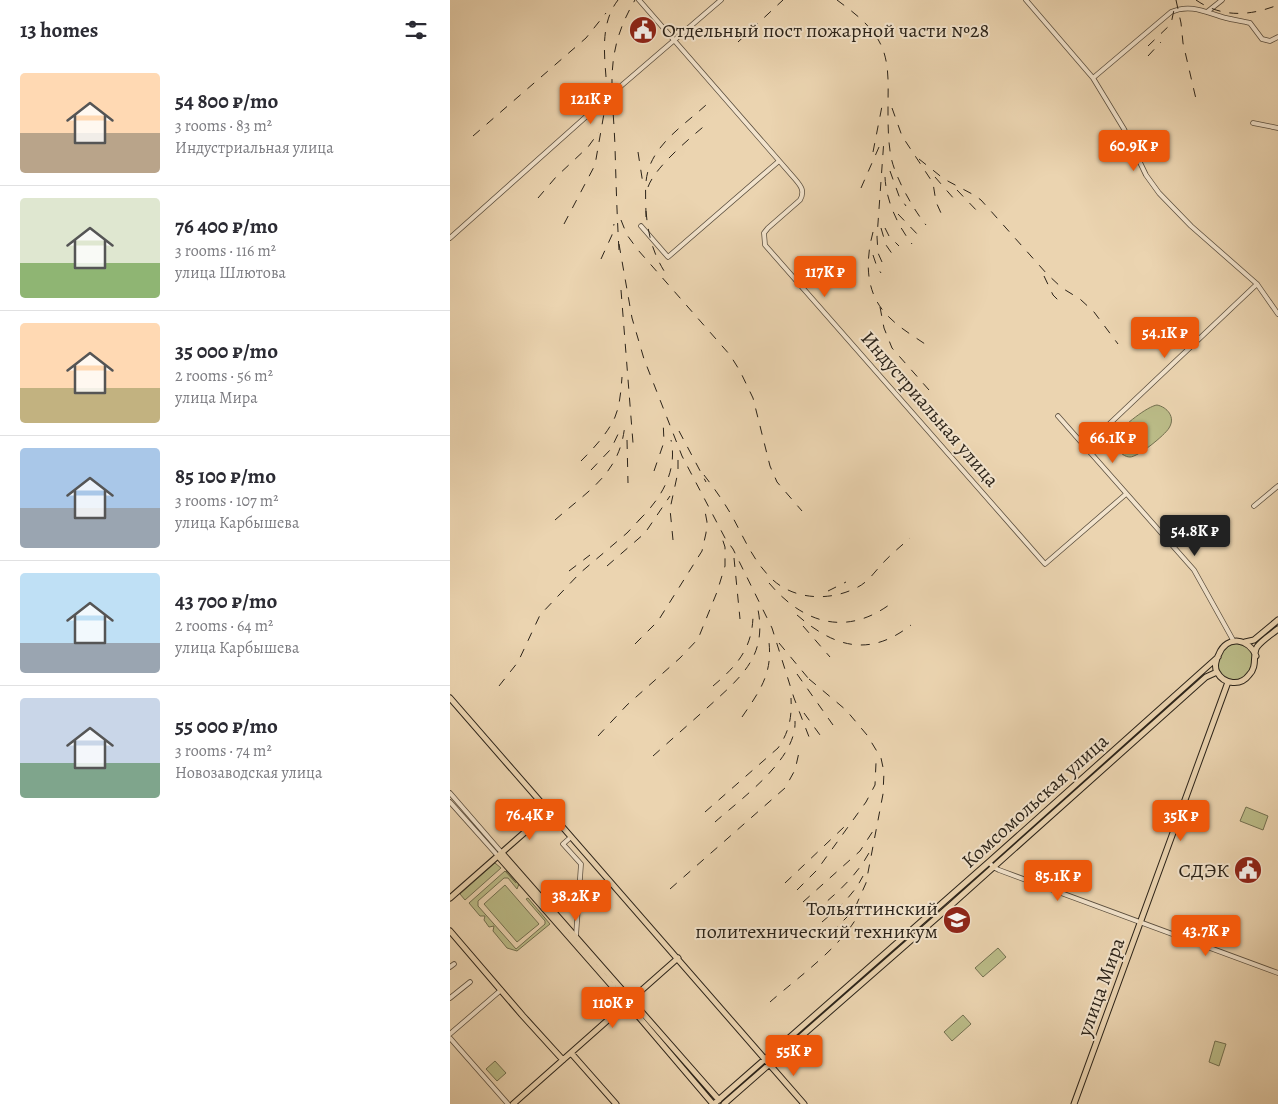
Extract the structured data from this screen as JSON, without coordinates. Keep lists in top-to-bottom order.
{
  "streets": {
    "main road": ["Комсомольская улица", "улица Мира"],
    "street": ["Индустриальная улица"]
  },
  "crossings": [
    ["Комсомольская улица", "улица Мира"]
  ],
  "places": {
    "public building": ["Отдельный пост пожарной части №28", "СДЭК"],
    "school or university": ["Тольяттинский политехнический техникум"]
  },
  "page": {
    "heading": "13 homes",
    "list": [
      {
        "name": "54 800 ₽/mo",
        "note": "3 rooms · 83 m² · Индустриальная улица"
      },
      {
        "name": "76 400 ₽/mo",
        "note": "3 rooms · 116 m² · улица Шлютова"
      },
      {
        "name": "35 000 ₽/mo",
        "note": "2 rooms · 56 m² · улица Мира"
      },
      {
        "name": "85 100 ₽/mo",
        "note": "3 rooms · 107 m² · улица Карбышева"
      },
      {
        "name": "43 700 ₽/mo",
        "note": "2 rooms · 64 m² · улица Карбышева"
      },
      {
        "name": "55 000 ₽/mo",
        "note": "3 rooms · 74 m² · Новозаводская улица"
      }
    ],
    "price": [
      "121K ₽",
      "60.9K ₽",
      "117K ₽",
      "54.1K ₽",
      "66.1K ₽",
      "54.8K ₽",
      "76.4K ₽",
      "35K ₽",
      "85.1K ₽",
      "38.2K ₽",
      "43.7K ₽",
      "110K ₽",
      "55K ₽"
    ]
  }
}
